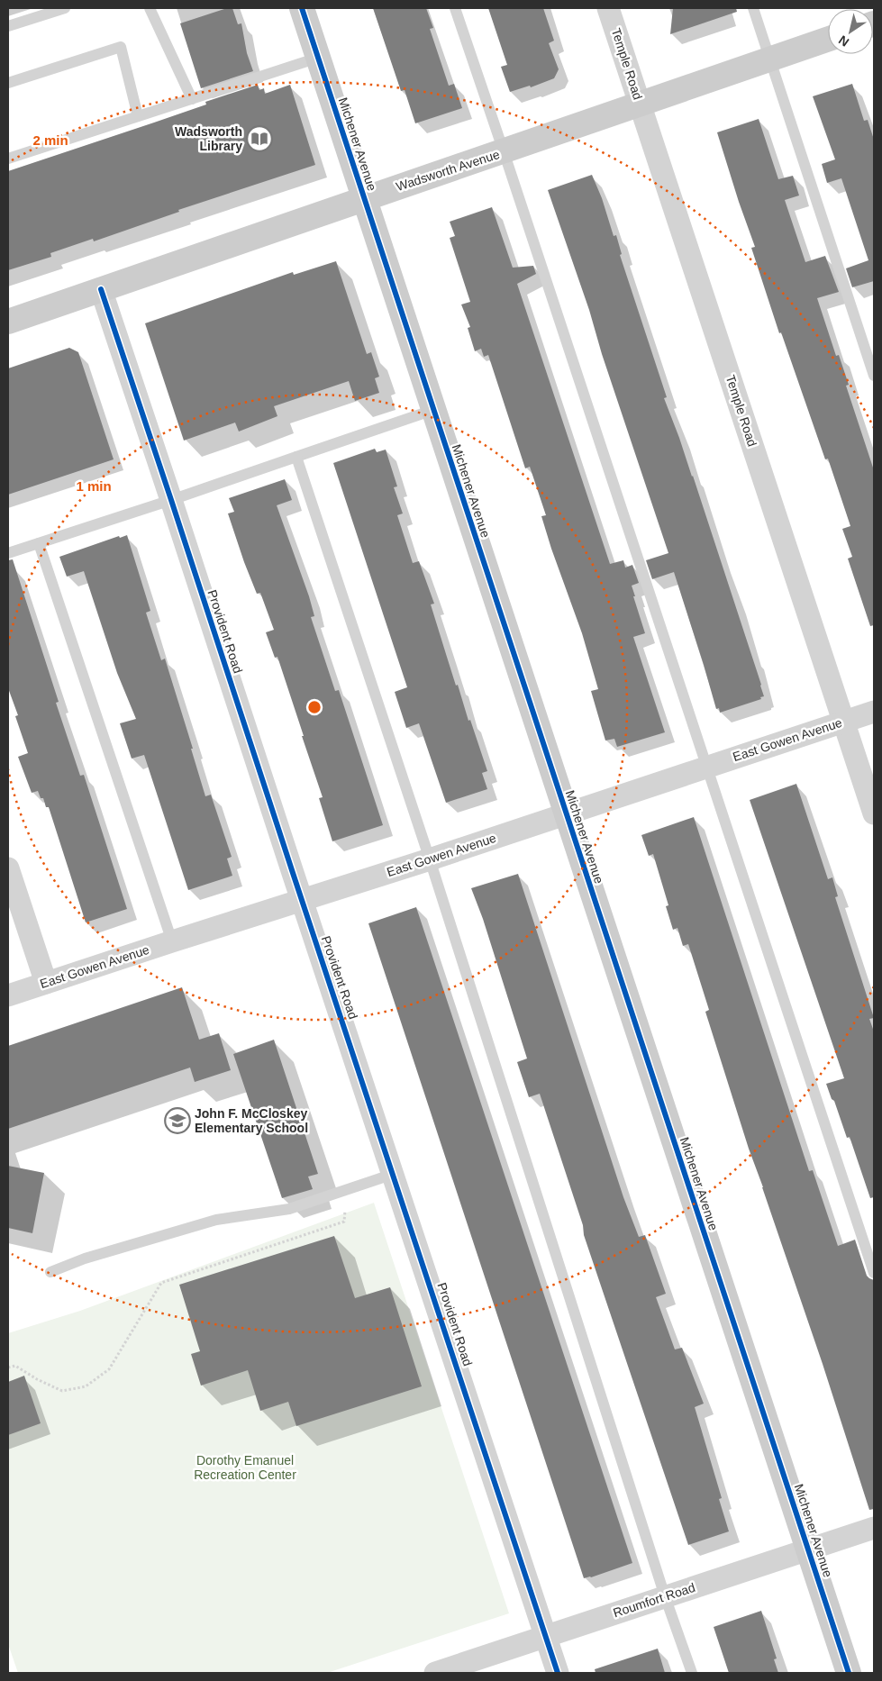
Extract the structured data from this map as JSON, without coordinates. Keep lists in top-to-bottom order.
{
  "streets": {
    "street": [
      "Temple Road",
      "Michener Avenue",
      "Wadsworth Avenue",
      "Provident Road",
      "East Gowen Avenue",
      "Roumfort Road"
    ]
  },
  "crossings": [
    ["Temple Road", "Wadsworth Avenue"],
    ["Temple Road", "East Gowen Avenue"],
    ["Michener Avenue", "Wadsworth Avenue"],
    ["Michener Avenue", "East Gowen Avenue"],
    ["Michener Avenue", "Roumfort Road"],
    ["Wadsworth Avenue", "Provident Road"],
    ["Provident Road", "East Gowen Avenue"],
    ["Provident Road", "Roumfort Road"]
  ],
  "parks": ["Dorothy Emanuel Recreation Center"],
  "places": {
    "library": ["Wadsworth Library"],
    "school or university": ["John F. McCloskey Elementary School"]
  },
  "north": "bottom left",
  "rings": ["2 min", "1 min"]
}
